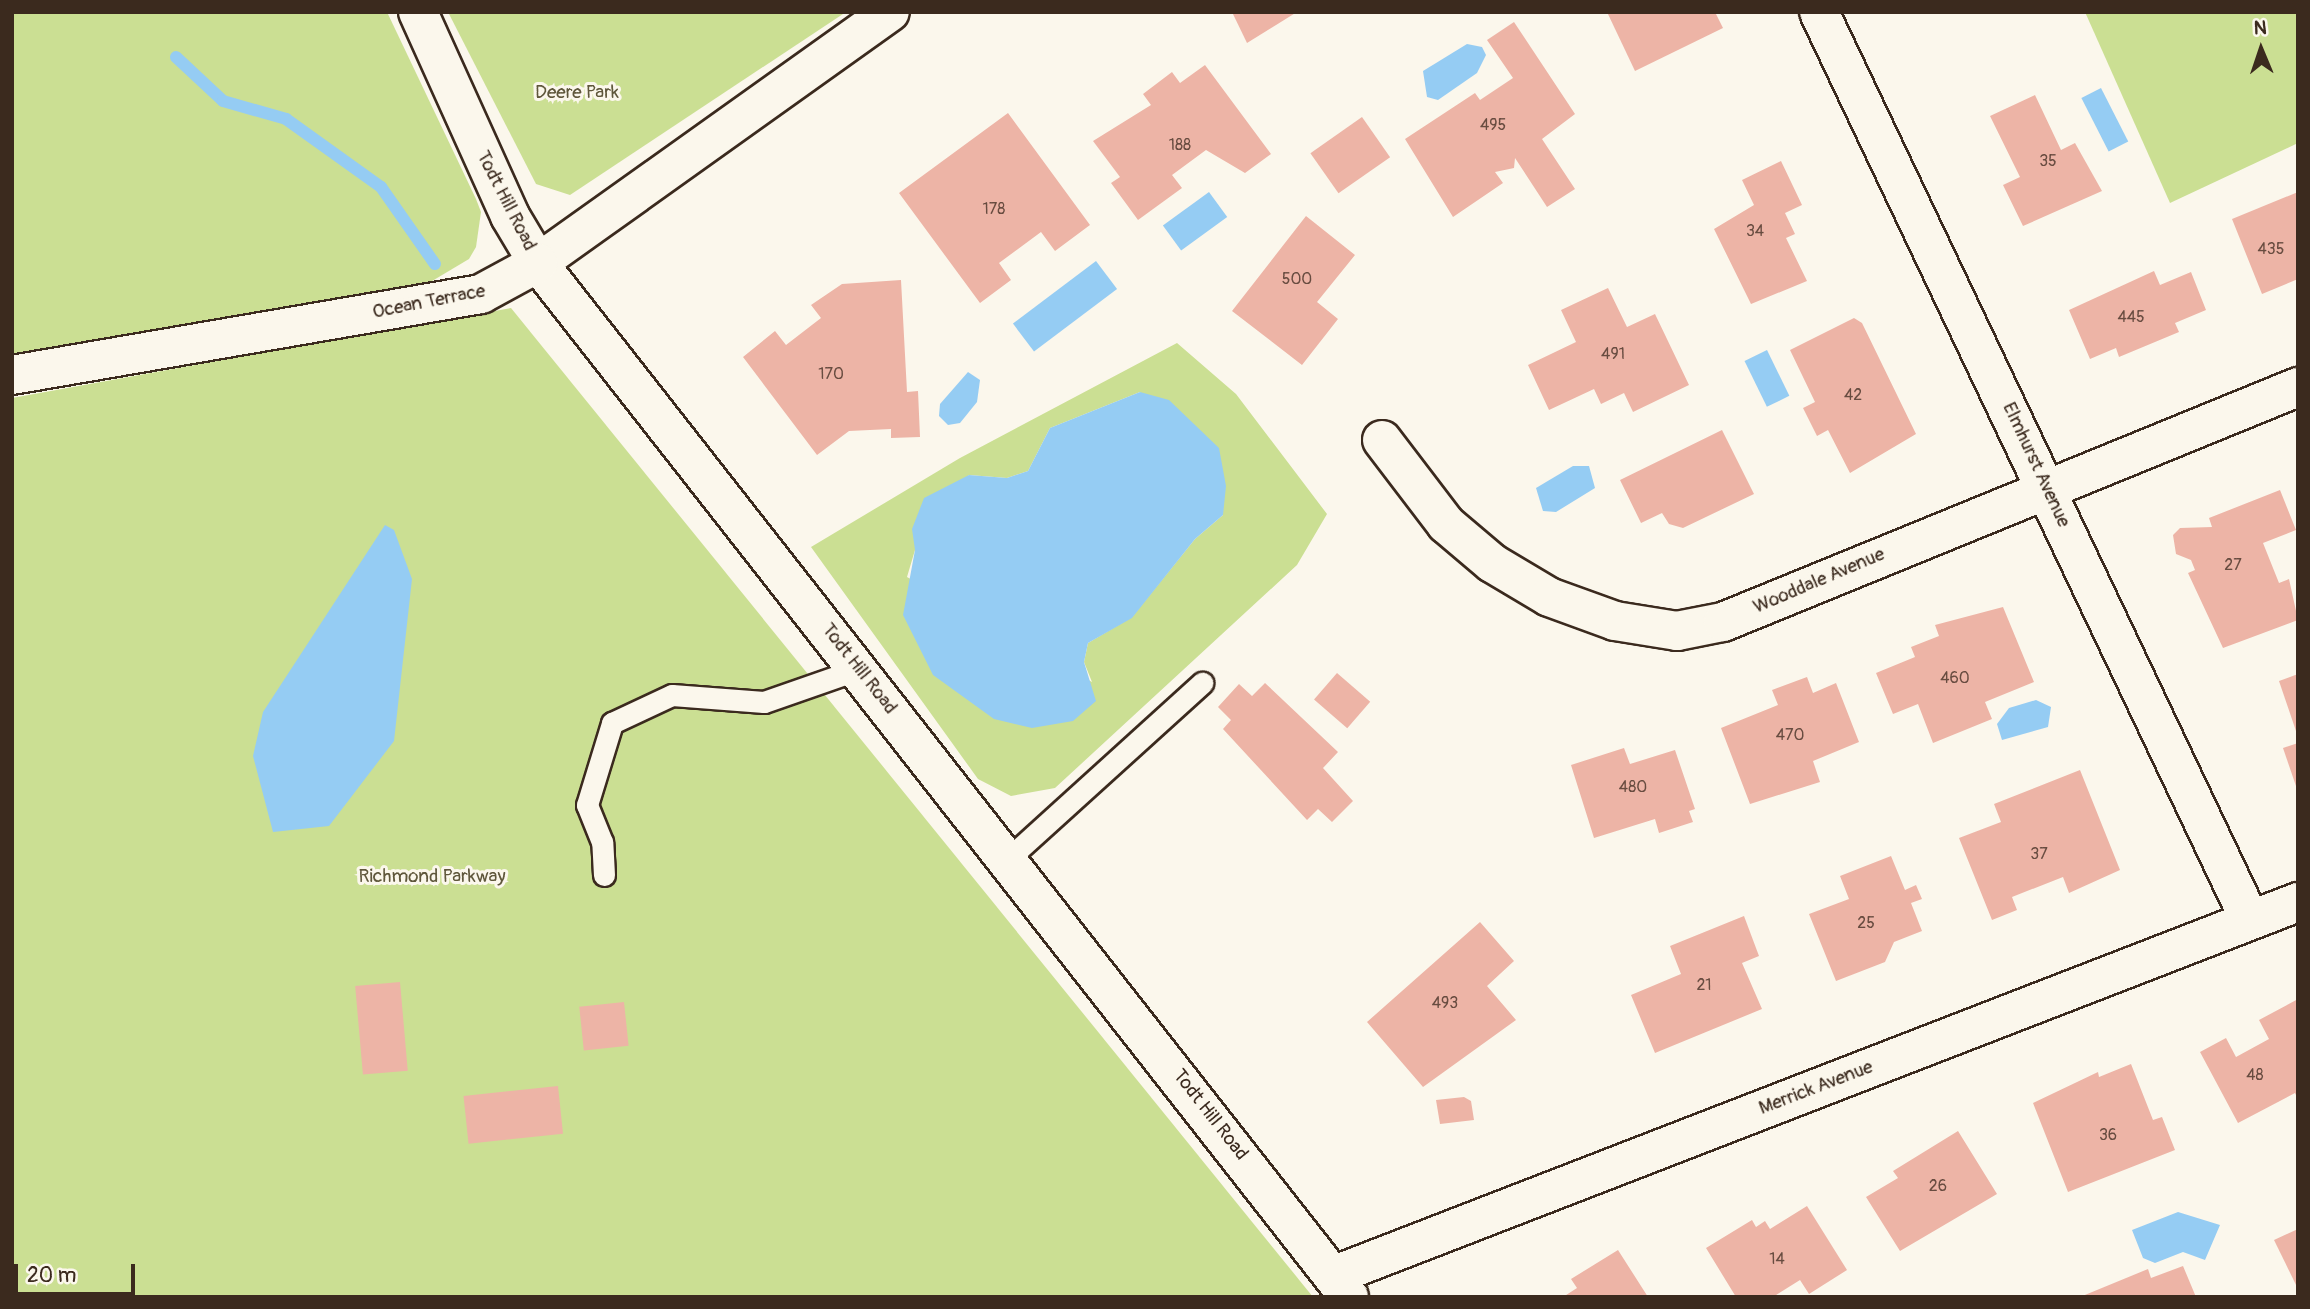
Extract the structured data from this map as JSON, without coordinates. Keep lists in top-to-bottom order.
{
  "streets": {
    "street": [
      "Todt Hill Road",
      "Ocean Terrace",
      "Elmhurst Avenue",
      "Wooddale Avenue",
      "Merrick Avenue"
    ]
  },
  "crossings": [
    ["Todt Hill Road", "Ocean Terrace"],
    ["Todt Hill Road", "Merrick Avenue"],
    ["Elmhurst Avenue", "Wooddale Avenue"],
    ["Elmhurst Avenue", "Merrick Avenue"]
  ],
  "parks": ["Deere Park", "Richmond Parkway"],
  "house_numbers": [
    "495",
    "188",
    "35",
    "178",
    "34",
    "435",
    "500",
    "445",
    "491",
    "170",
    "42",
    "27",
    "460",
    "470",
    "480",
    "37",
    "25",
    "21",
    "493",
    "48",
    "36",
    "26",
    "14"
  ],
  "scale_bar": "20 m",
  "north": "top"
}
